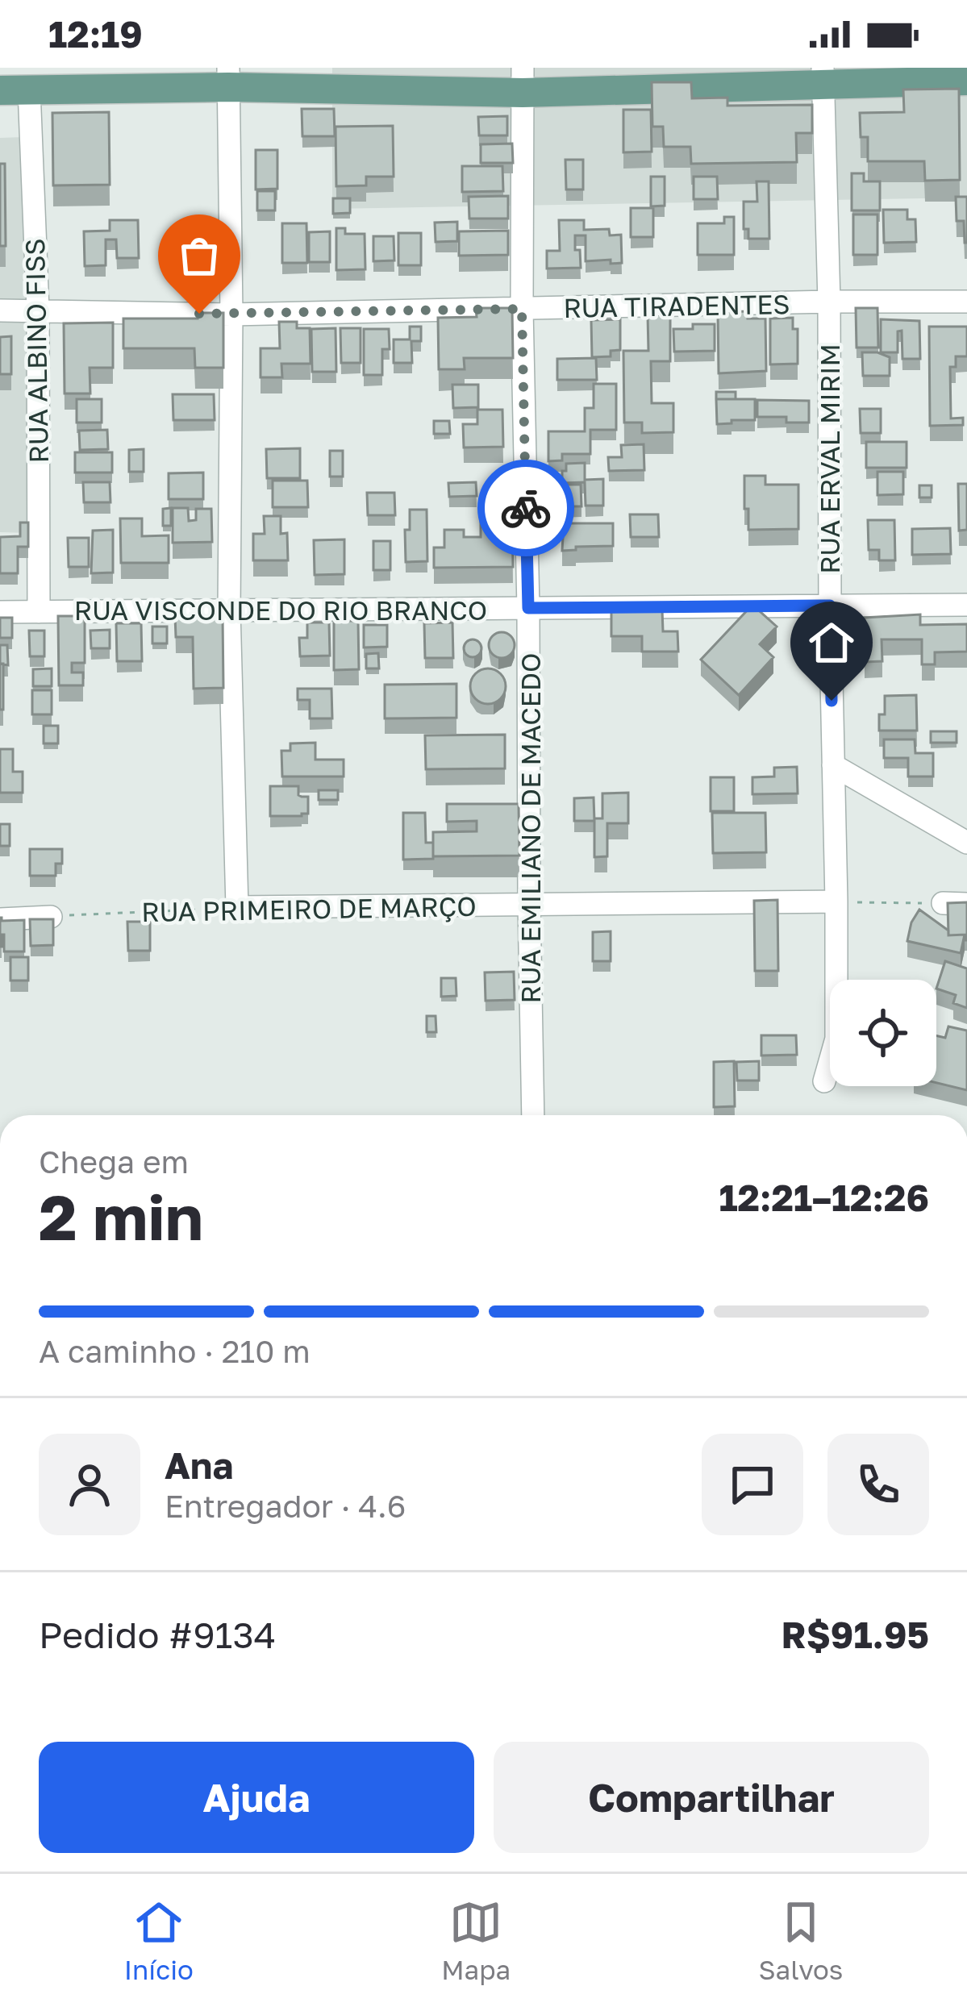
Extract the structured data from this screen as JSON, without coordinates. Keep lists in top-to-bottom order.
{
  "streets": {
    "street": [
      "RUA TIRADENTES",
      "RUA ALBINO FISS",
      "RUA ERVAL MIRIM",
      "RUA VISCONDE DO RIO BRANCO",
      "RUA EMILIANO DE MACEDO",
      "RUA PRIMEIRO DE MARÇO"
    ]
  },
  "crossings": [
    ["RUA TIRADENTES", "RUA ALBINO FISS"],
    ["RUA TIRADENTES", "RUA ERVAL MIRIM"],
    ["RUA TIRADENTES", "RUA EMILIANO DE MACEDO"],
    ["RUA ALBINO FISS", "RUA VISCONDE DO RIO BRANCO"],
    ["RUA ERVAL MIRIM", "RUA VISCONDE DO RIO BRANCO"],
    ["RUA ERVAL MIRIM", "RUA PRIMEIRO DE MARÇO"],
    ["RUA VISCONDE DO RIO BRANCO", "RUA EMILIANO DE MACEDO"],
    ["RUA EMILIANO DE MACEDO", "RUA PRIMEIRO DE MARÇO"]
  ],
  "page": {
    "status": "12:19",
    "heading": ["2 min", "Chega em", "12:21–12:26"],
    "panel": [
      "Ana",
      "Entregador · 4.6",
      "Pedido #9134",
      "R$91.95"
    ],
    "bar": "A caminho · 210 m",
    "buttons": ["Ajuda", "Compartilhar"],
    "tabs": ["Início", "Mapa", "Salvos"]
  }
}
